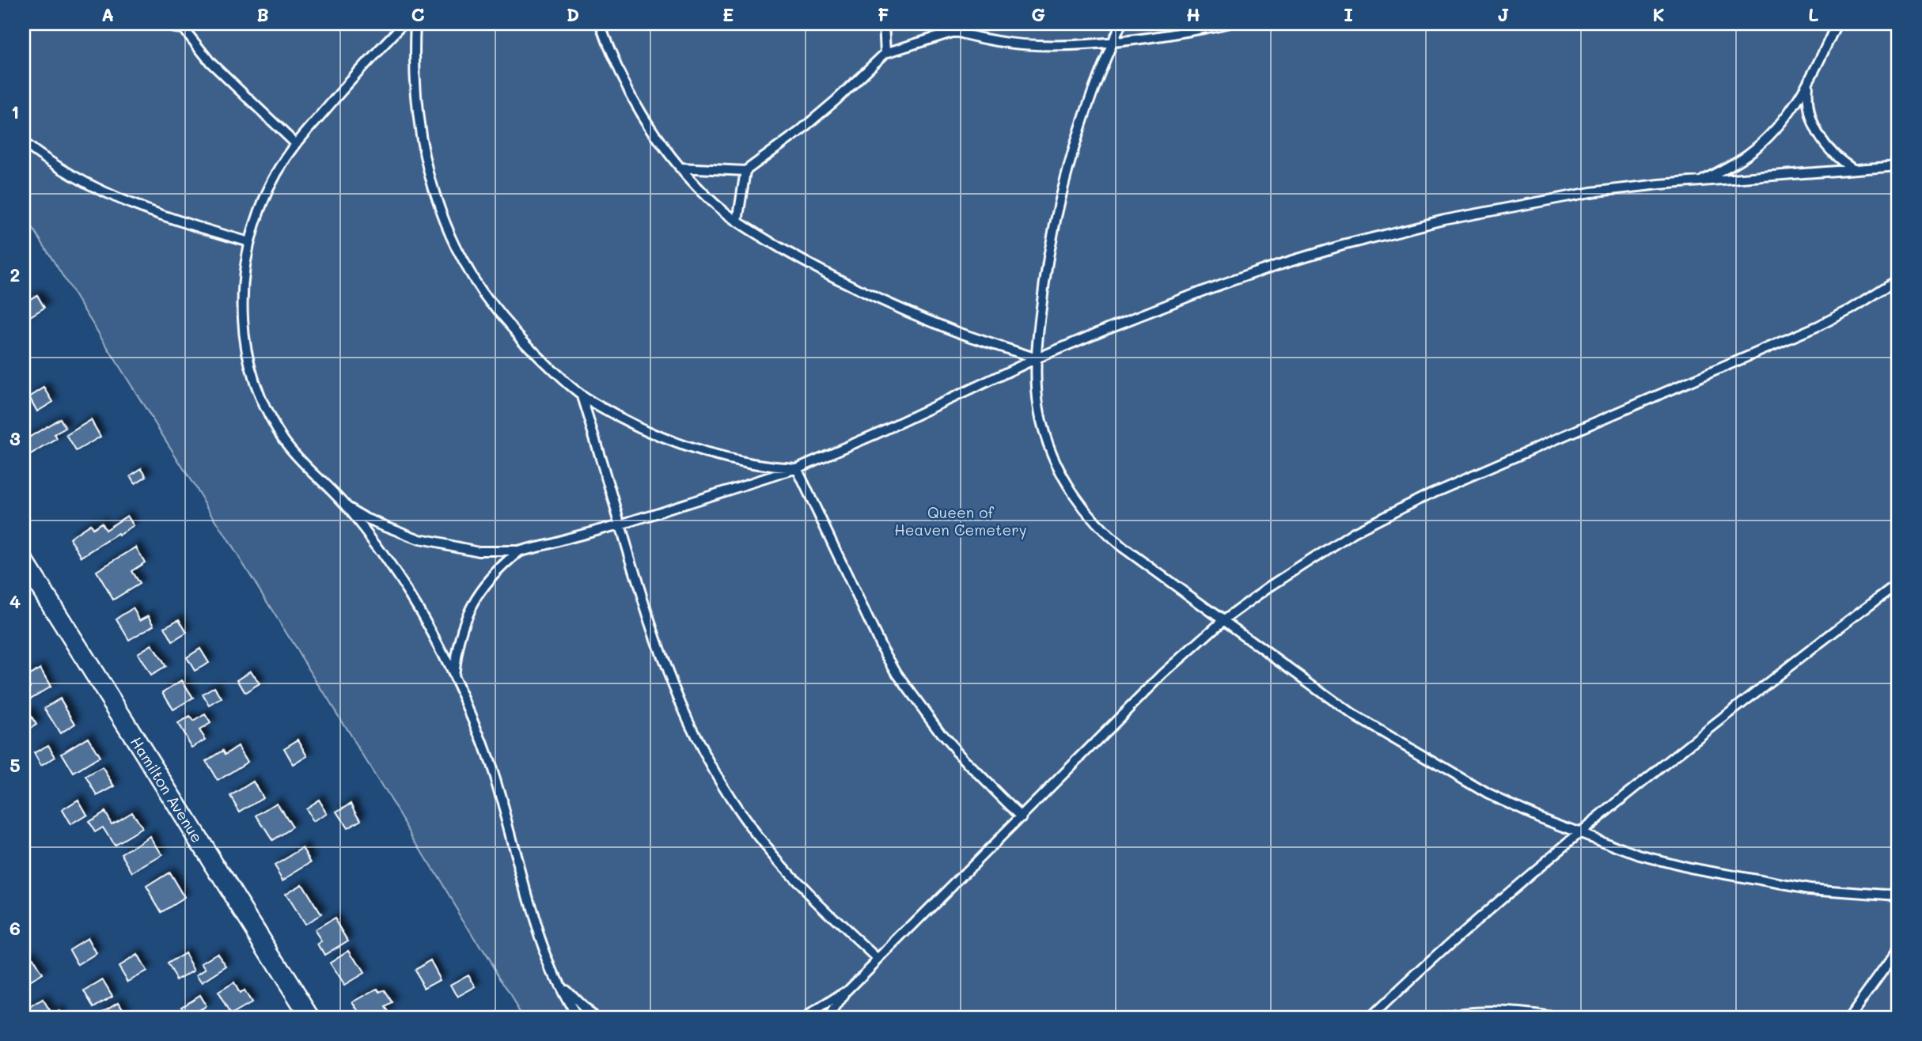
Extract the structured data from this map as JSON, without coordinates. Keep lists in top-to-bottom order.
{
  "streets": {
    "street": ["Hamilton Avenue"]
  },
  "parks": ["Queen of Heaven Cemetery"],
  "grid": {
    "columns": [
      "A",
      "B",
      "C",
      "D",
      "E",
      "F",
      "G",
      "H",
      "I",
      "J",
      "K",
      "L"
    ],
    "rows": [
      "1",
      "2",
      "3",
      "4",
      "5",
      "6"
    ]
  }
}
